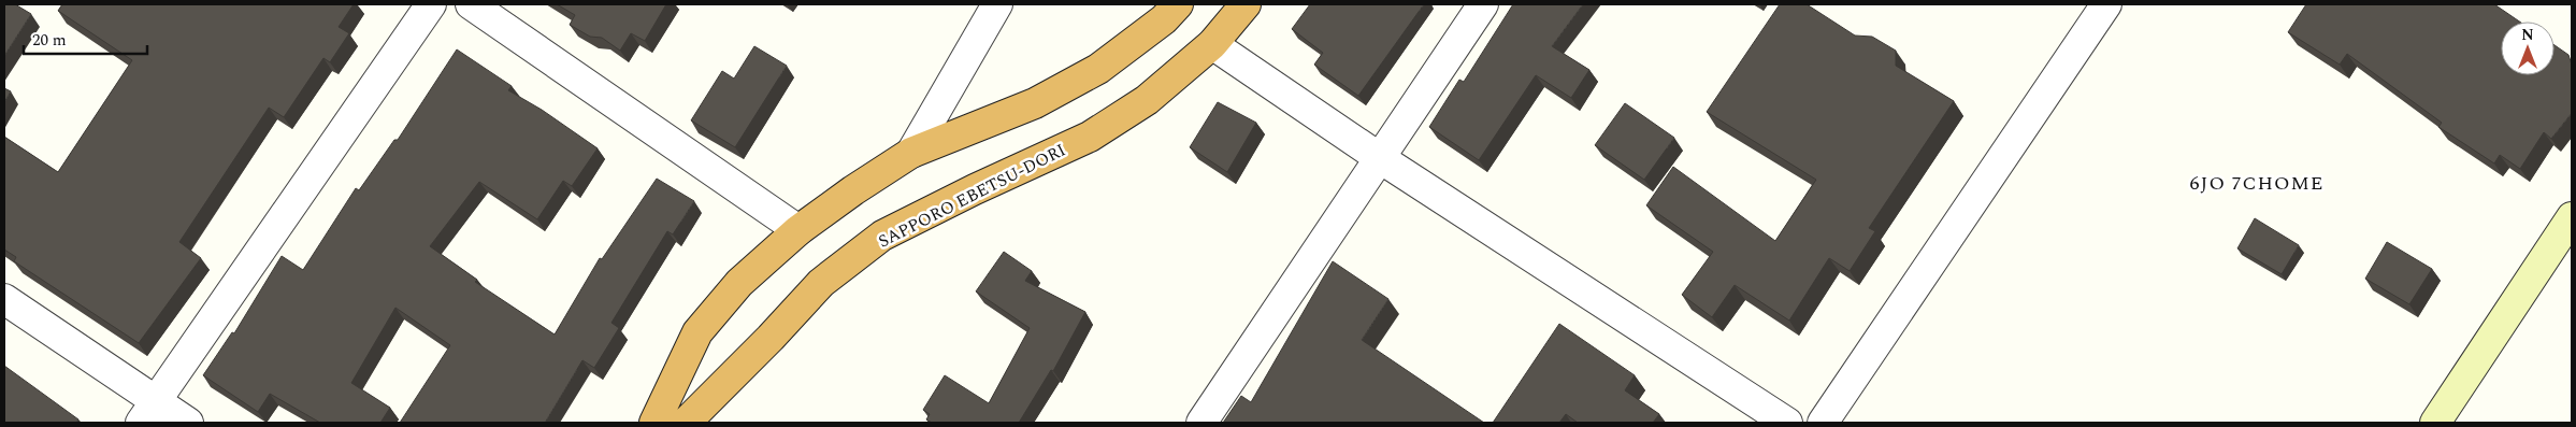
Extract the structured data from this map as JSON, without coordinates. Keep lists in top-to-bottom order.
{
  "streets": {
    "highway": ["SAPPORO EBETSU-DORI"]
  },
  "districts": ["6JO 7CHOME"],
  "scale_bar": "20 m",
  "north": "top"
}
